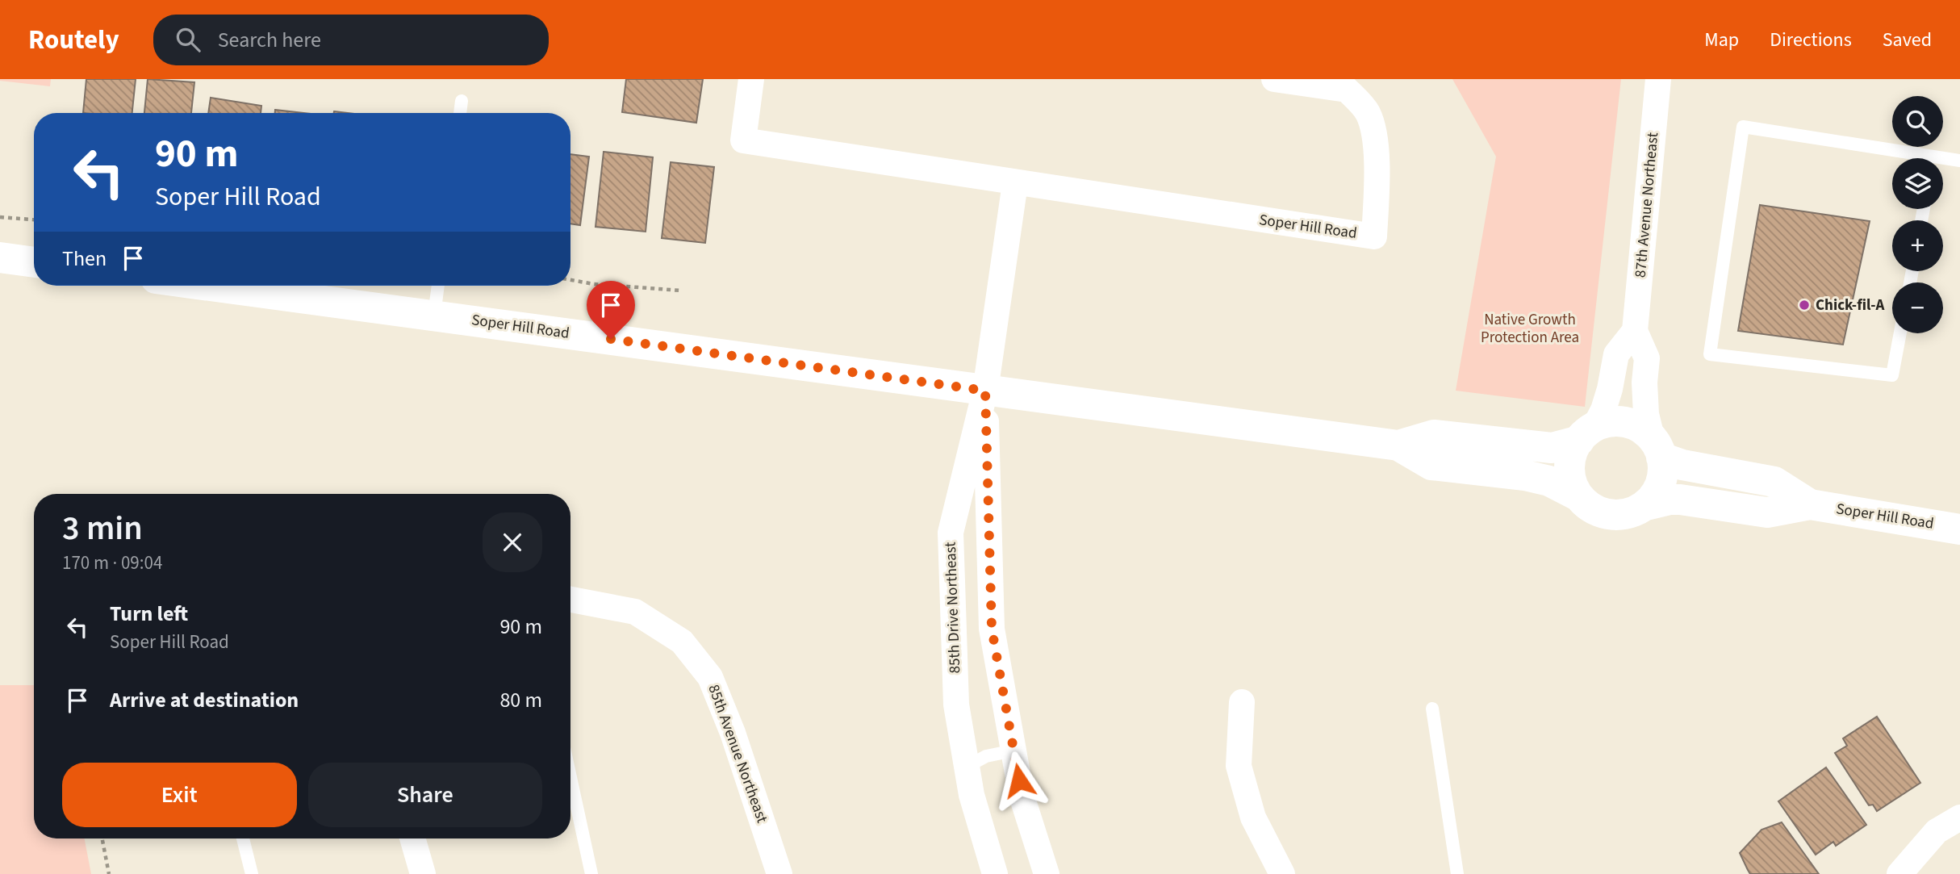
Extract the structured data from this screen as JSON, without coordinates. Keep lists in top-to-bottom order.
{
  "streets": {
    "street": [
      "87th Avenue Northeast",
      "Soper Hill Road",
      "85th Drive Northeast",
      "85th Avenue Northeast"
    ]
  },
  "crossings": [
    ["Soper Hill Road", "85th Drive Northeast"]
  ],
  "parks": ["Native Growth Protection Area"],
  "places": ["Chick-fil-A"],
  "page": {
    "header": "Routely",
    "search": "Search here",
    "nav": ["Map", "Directions", "Saved"],
    "map_buttons": ["+", "−"],
    "turn": ["90 m", "Soper Hill Road"],
    "then": "Then",
    "heading": ["3 min", "170 m · 09:04"],
    "list": [
      {
        "name": "Turn left",
        "note": "Soper Hill Road",
        "value": "90 m"
      },
      {
        "name": "Arrive at destination",
        "value": "80 m"
      }
    ],
    "buttons": ["Exit", "Share"]
  }
}
